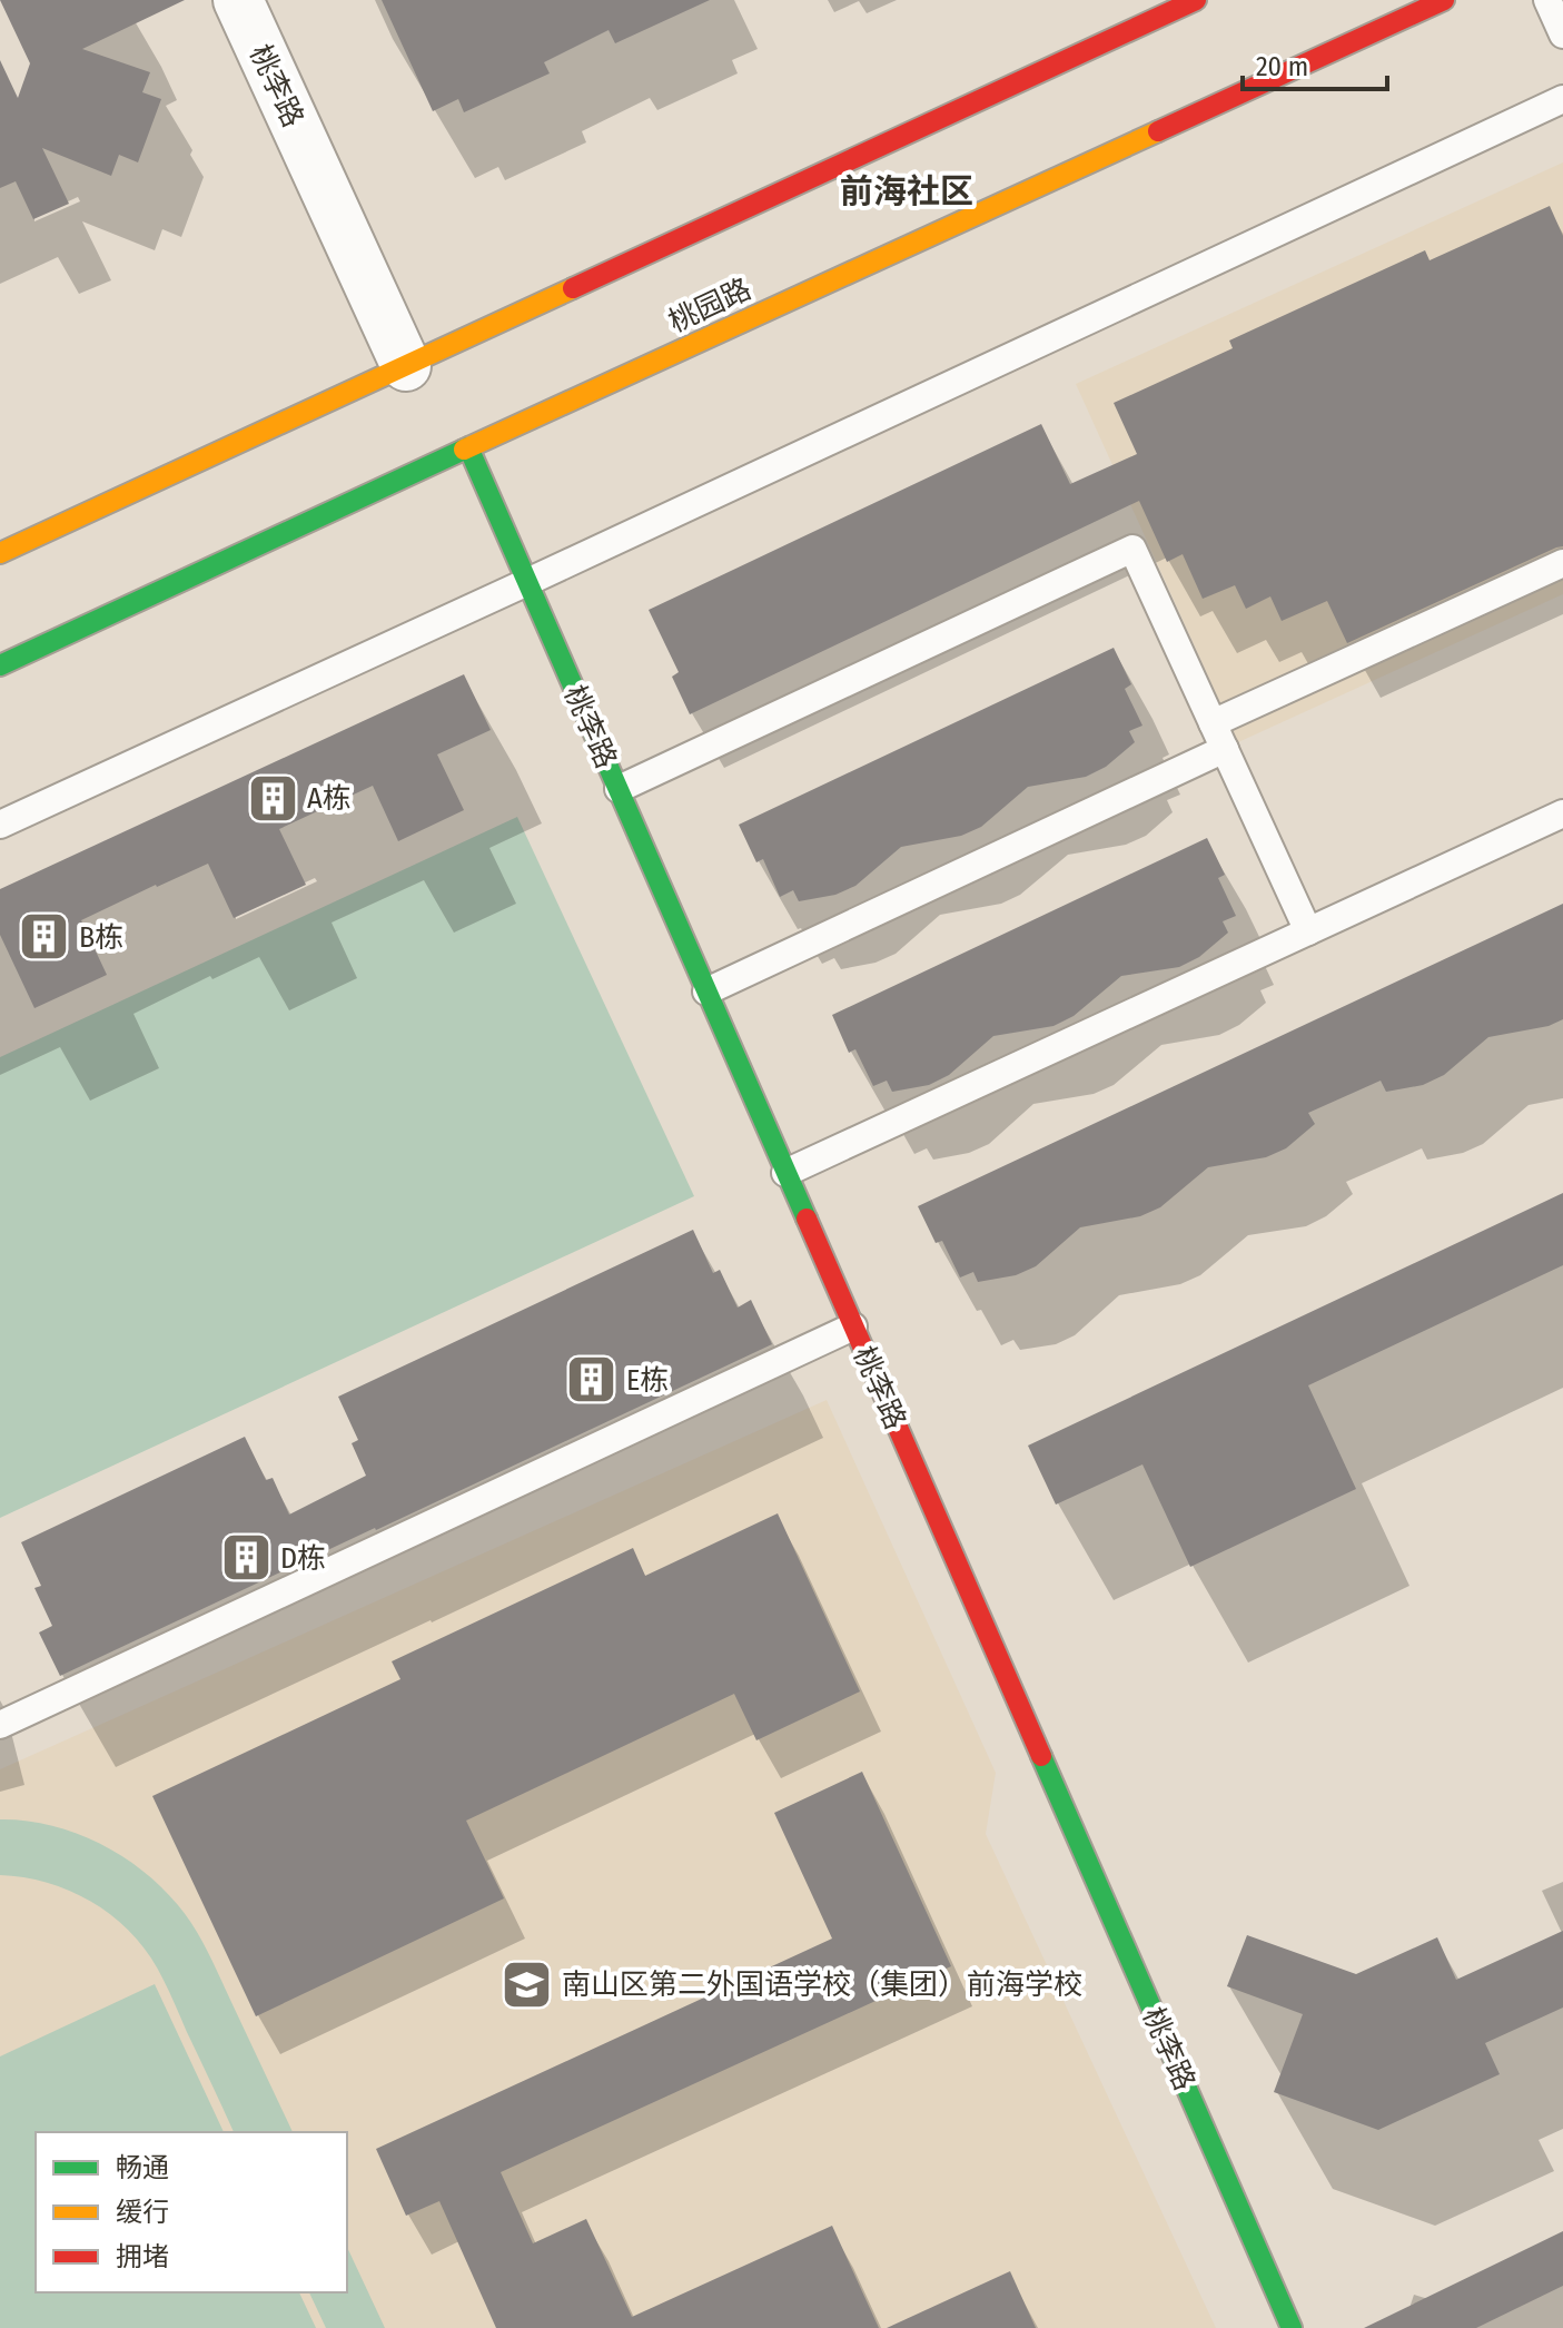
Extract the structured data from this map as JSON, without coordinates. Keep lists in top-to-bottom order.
{
  "streets": {
    "main road": ["桃李路", "桃园路"]
  },
  "crossings": [
    ["桃李路", "桃园路"]
  ],
  "districts": ["前海社区"],
  "places": {
    "building": [
      "A栋",
      "B栋",
      "E栋",
      "D栋"
    ],
    "school or university": ["南山区第二外国语学校（集团）前海学校"]
  },
  "legend": ["畅通", "缓行", "拥堵"],
  "scale_bar": "20 m"
}
